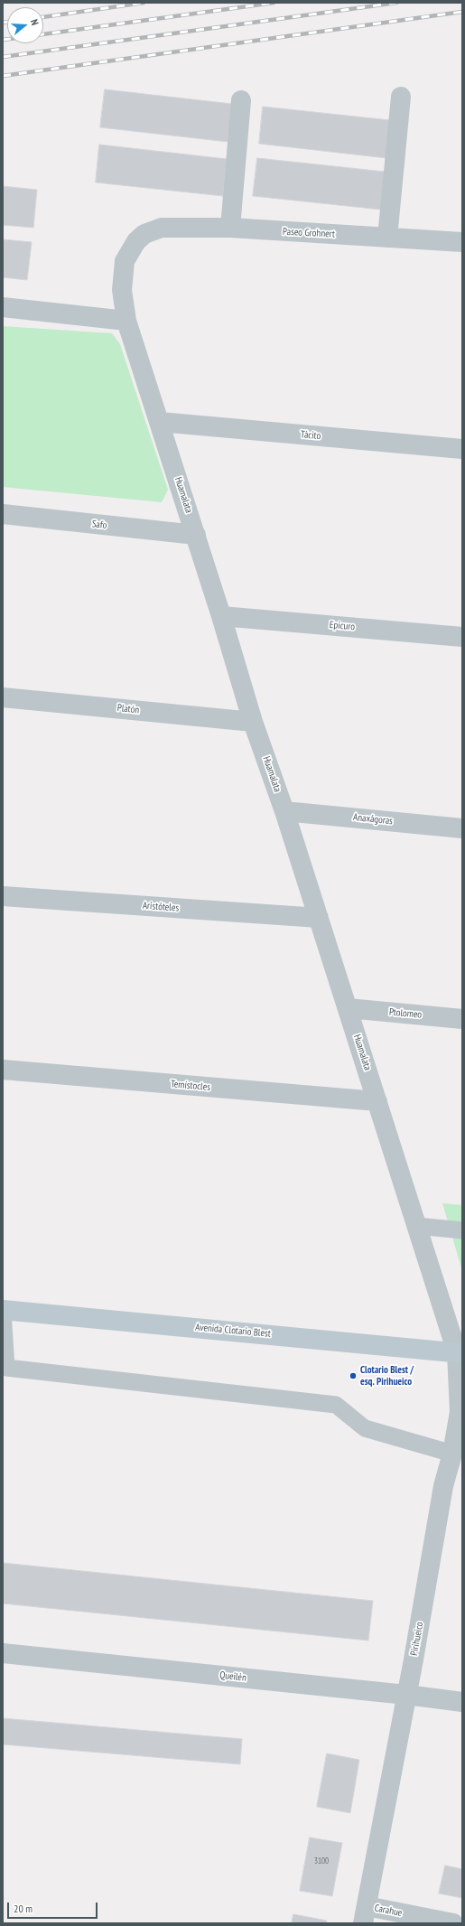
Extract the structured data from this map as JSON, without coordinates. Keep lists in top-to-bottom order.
{
  "streets": {
    "main road": ["Avenida Clotario Blest"],
    "street": [
      "Paseo Grohnert",
      "Tácito",
      "Huamalata",
      "Safo",
      "Epicuro",
      "Platón",
      "Anaxágoras",
      "Aristóteles",
      "Ptolomeo",
      "Temístocles",
      "Pirihueico",
      "Queilén",
      "Carahue"
    ]
  },
  "crossings": [
    ["Paseo Grohnert", "Huamalata"],
    ["Tácito", "Huamalata"],
    ["Huamalata", "Safo"],
    ["Huamalata", "Epicuro"],
    ["Huamalata", "Platón"],
    ["Huamalata", "Anaxágoras"],
    ["Huamalata", "Aristóteles"],
    ["Huamalata", "Ptolomeo"],
    ["Huamalata", "Temístocles"],
    ["Huamalata", "Avenida Clotario Blest"],
    ["Huamalata", "Pirihueico"],
    ["Avenida Clotario Blest", "Pirihueico"],
    ["Pirihueico", "Queilén"],
    ["Pirihueico", "Carahue"]
  ],
  "places": ["Clotario Blest / esq. Pirihueico"],
  "house_numbers": ["3100"],
  "scale_bar": "20 m",
  "north": "right"
}
